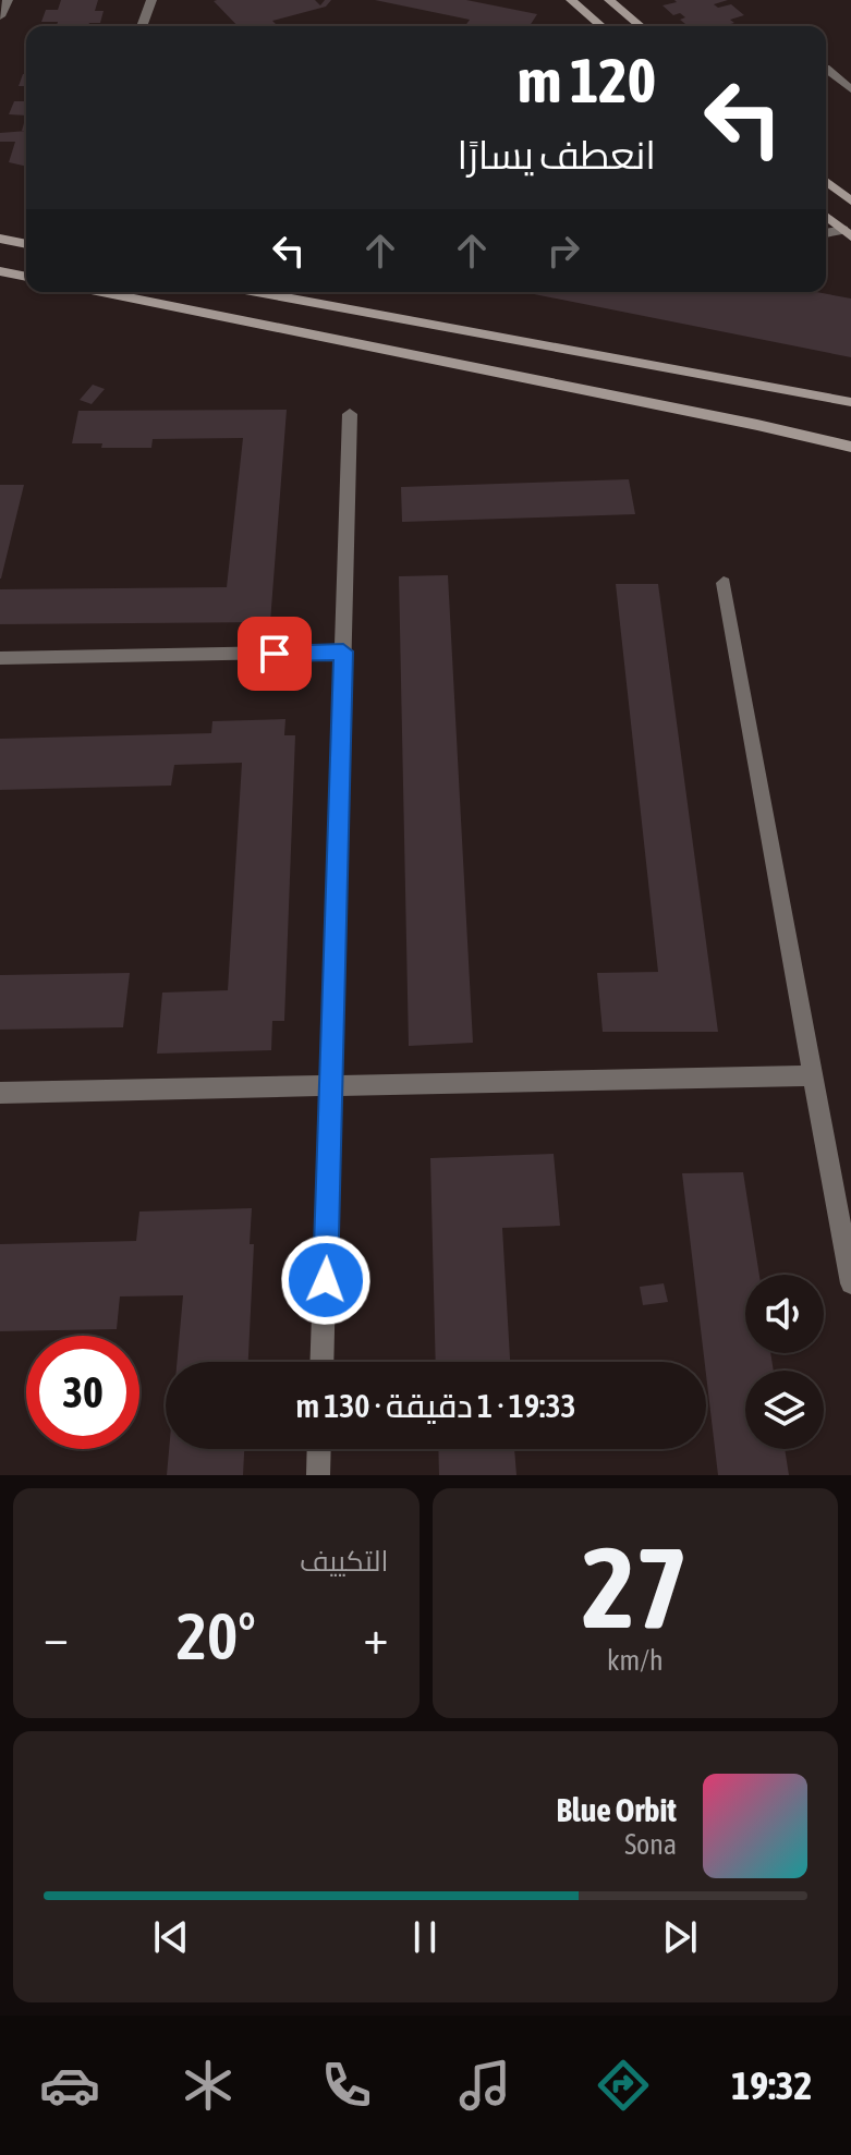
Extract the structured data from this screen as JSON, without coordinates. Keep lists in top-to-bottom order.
{
  "page": {
    "turn": ["120 m", "انعطف يسارًا"],
    "limit": "30",
    "trip": "19:33 · 1 دقيقة · 130 m",
    "tile": [
      ["27", "km/h"],
      "التكييف"
    ],
    "heat": ["−", "20°", "+"],
    "song": ["Blue Orbit", "Sona"],
    "tabs": "19:32"
  }
}
